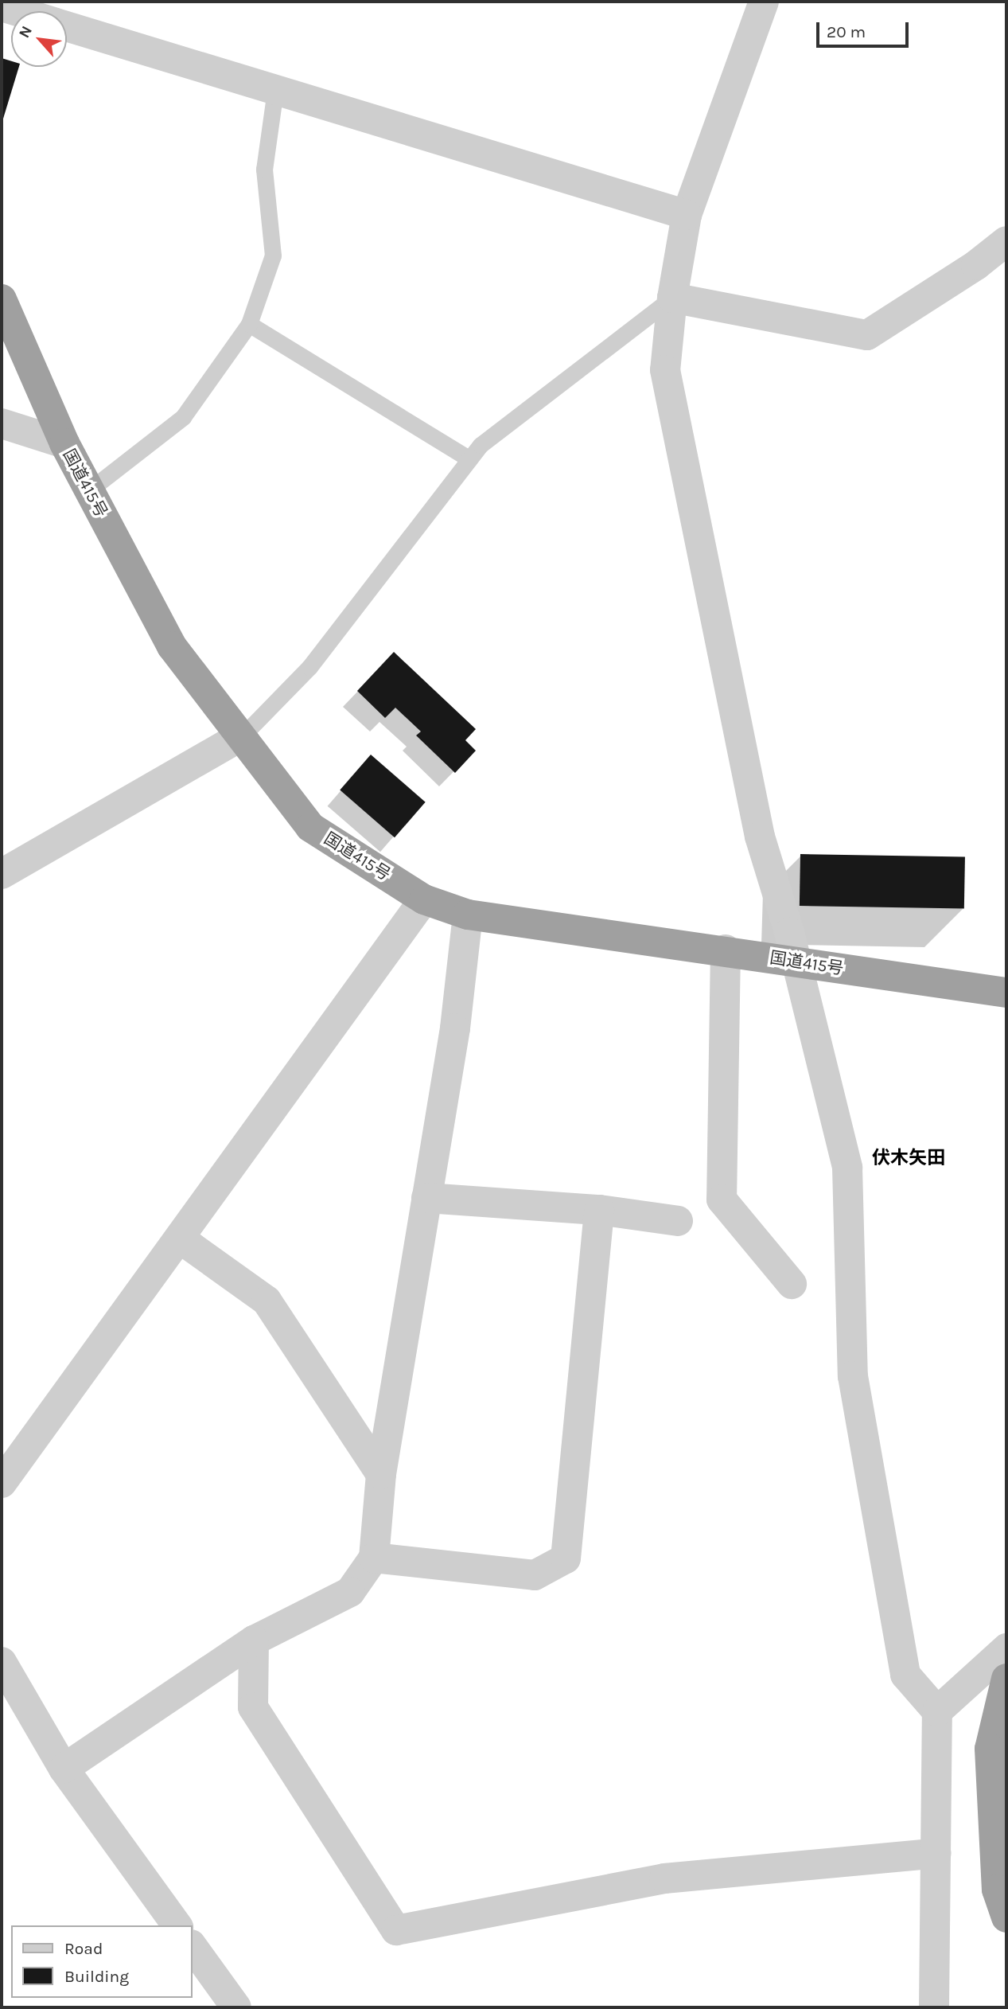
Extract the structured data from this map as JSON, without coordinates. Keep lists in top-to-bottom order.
{
  "streets": {
    "highway": ["国道415号"]
  },
  "districts": ["伏木矢田"],
  "legend": ["Road", "Building"],
  "scale_bar": "20 m",
  "north": "top left"
}
